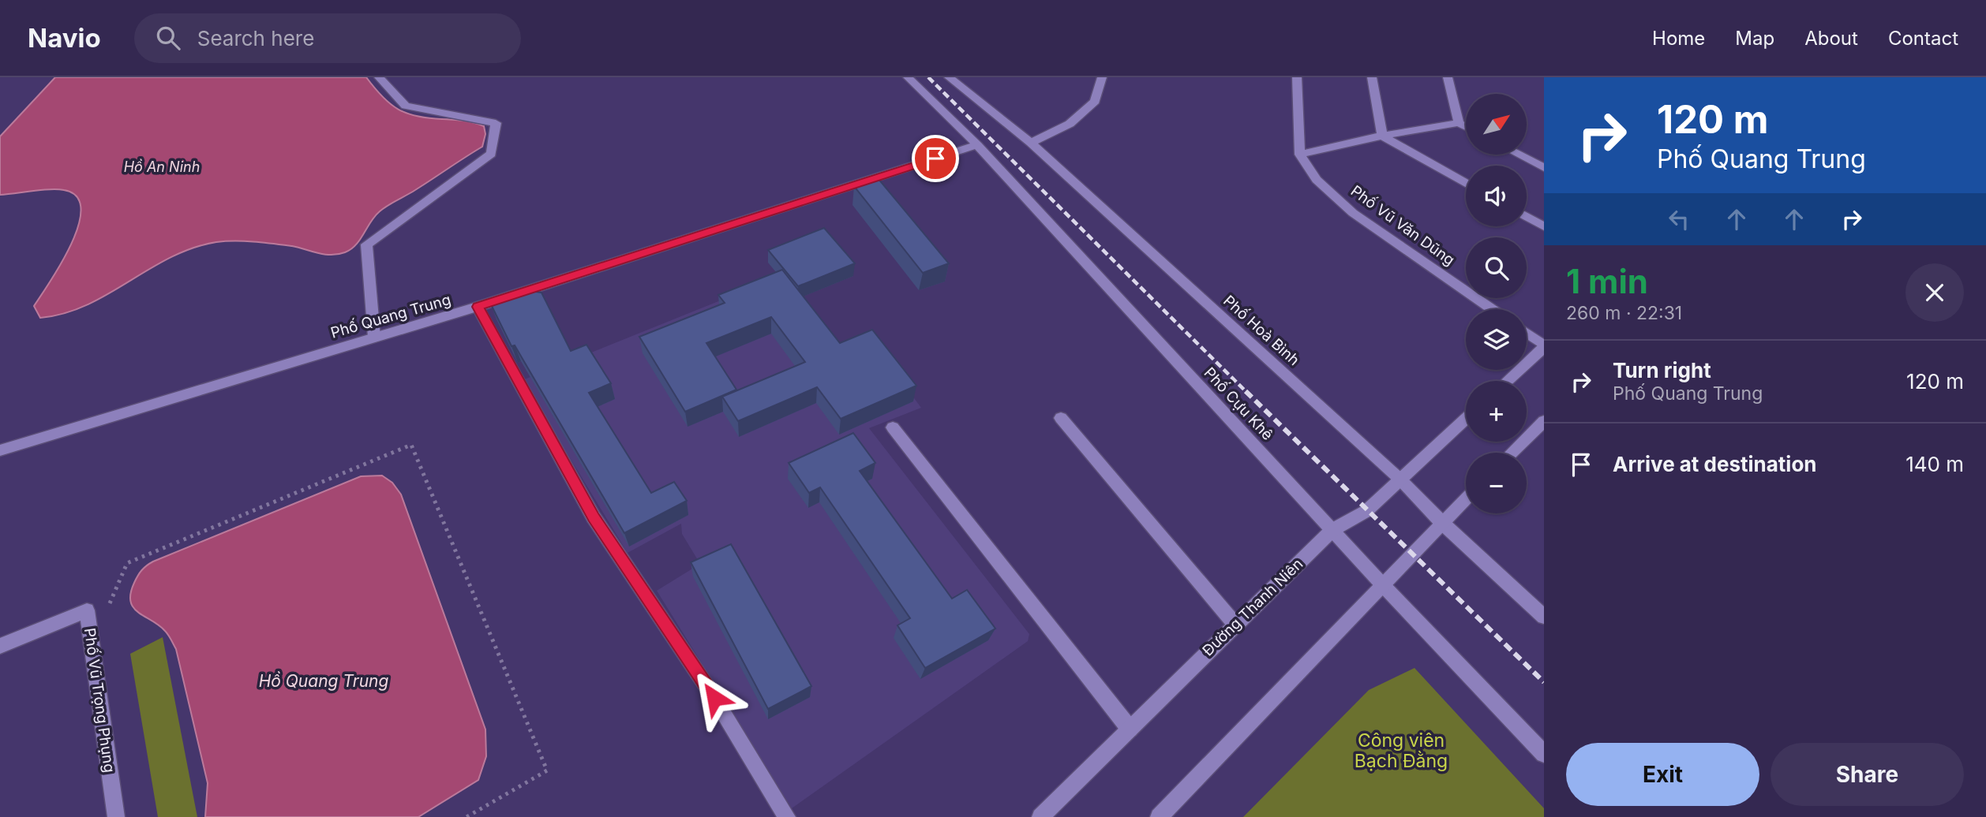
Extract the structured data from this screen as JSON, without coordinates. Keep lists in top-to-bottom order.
{
  "streets": {
    "street": [
      "Phố Vũ Văn Dũng",
      "Phố Quang Trung",
      "Phố Hoà Bình",
      "Phố Cựu Khê",
      "Đường Thanh Niên",
      "Phố Vũ Trọng Phụng"
    ]
  },
  "crossings": [
    ["Phố Quang Trung", "Phố Cựu Khê"],
    ["Phố Hoà Bình", "Đường Thanh Niên"],
    ["Phố Cựu Khê", "Đường Thanh Niên"]
  ],
  "water": ["Hồ An Ninh", "Hồ Quang Trung"],
  "parks": ["Công viên Bạch Đằng"],
  "north": "top right",
  "page": {
    "header": "Navio",
    "search": "Search here",
    "nav": [
      "Home",
      "Map",
      "About",
      "Contact"
    ],
    "turn": ["120 m", "Phố Quang Trung"],
    "map_buttons": ["+", "−"],
    "heading": ["1 min", "260 m · 22:31"],
    "list": [
      {
        "name": "Turn right",
        "note": "Phố Quang Trung",
        "value": "120 m"
      },
      {
        "name": "Arrive at destination",
        "value": "140 m"
      }
    ],
    "buttons": ["Exit", "Share"]
  }
}
